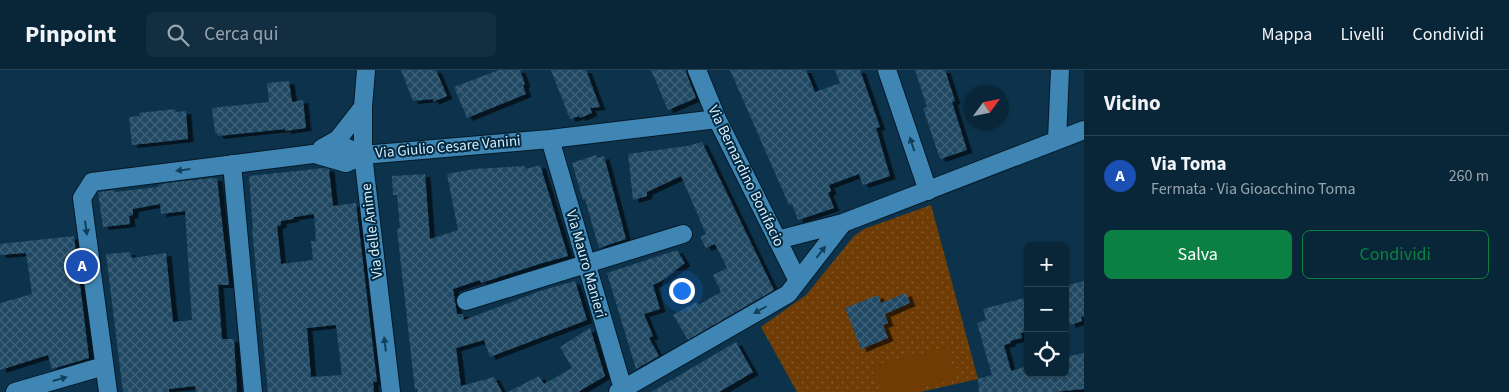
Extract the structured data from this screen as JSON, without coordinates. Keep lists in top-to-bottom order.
{
  "streets": {
    "street": [
      "Via Giulio Cesare Vanini",
      "Via Bernardino Bonifacio",
      "Via delle Anime",
      "Via Mauro Manieri"
    ]
  },
  "crossings": [
    ["Via Giulio Cesare Vanini", "Via Bernardino Bonifacio"],
    ["Via Giulio Cesare Vanini", "Via delle Anime"],
    ["Via Giulio Cesare Vanini", "Via Mauro Manieri"]
  ],
  "north": "top right",
  "page": {
    "header": "Pinpoint",
    "search": "Cerca qui",
    "nav": ["Mappa", "Livelli", "Condividi"],
    "heading": "Vicino",
    "list": [
      {
        "mark": "A",
        "name": "Via Toma",
        "note": "Fermata · Via Gioacchino Toma",
        "value": "260 m"
      }
    ],
    "buttons": ["Salva", "Condividi"],
    "map_buttons": ["+", "−"],
    "pins": "A"
  }
}
